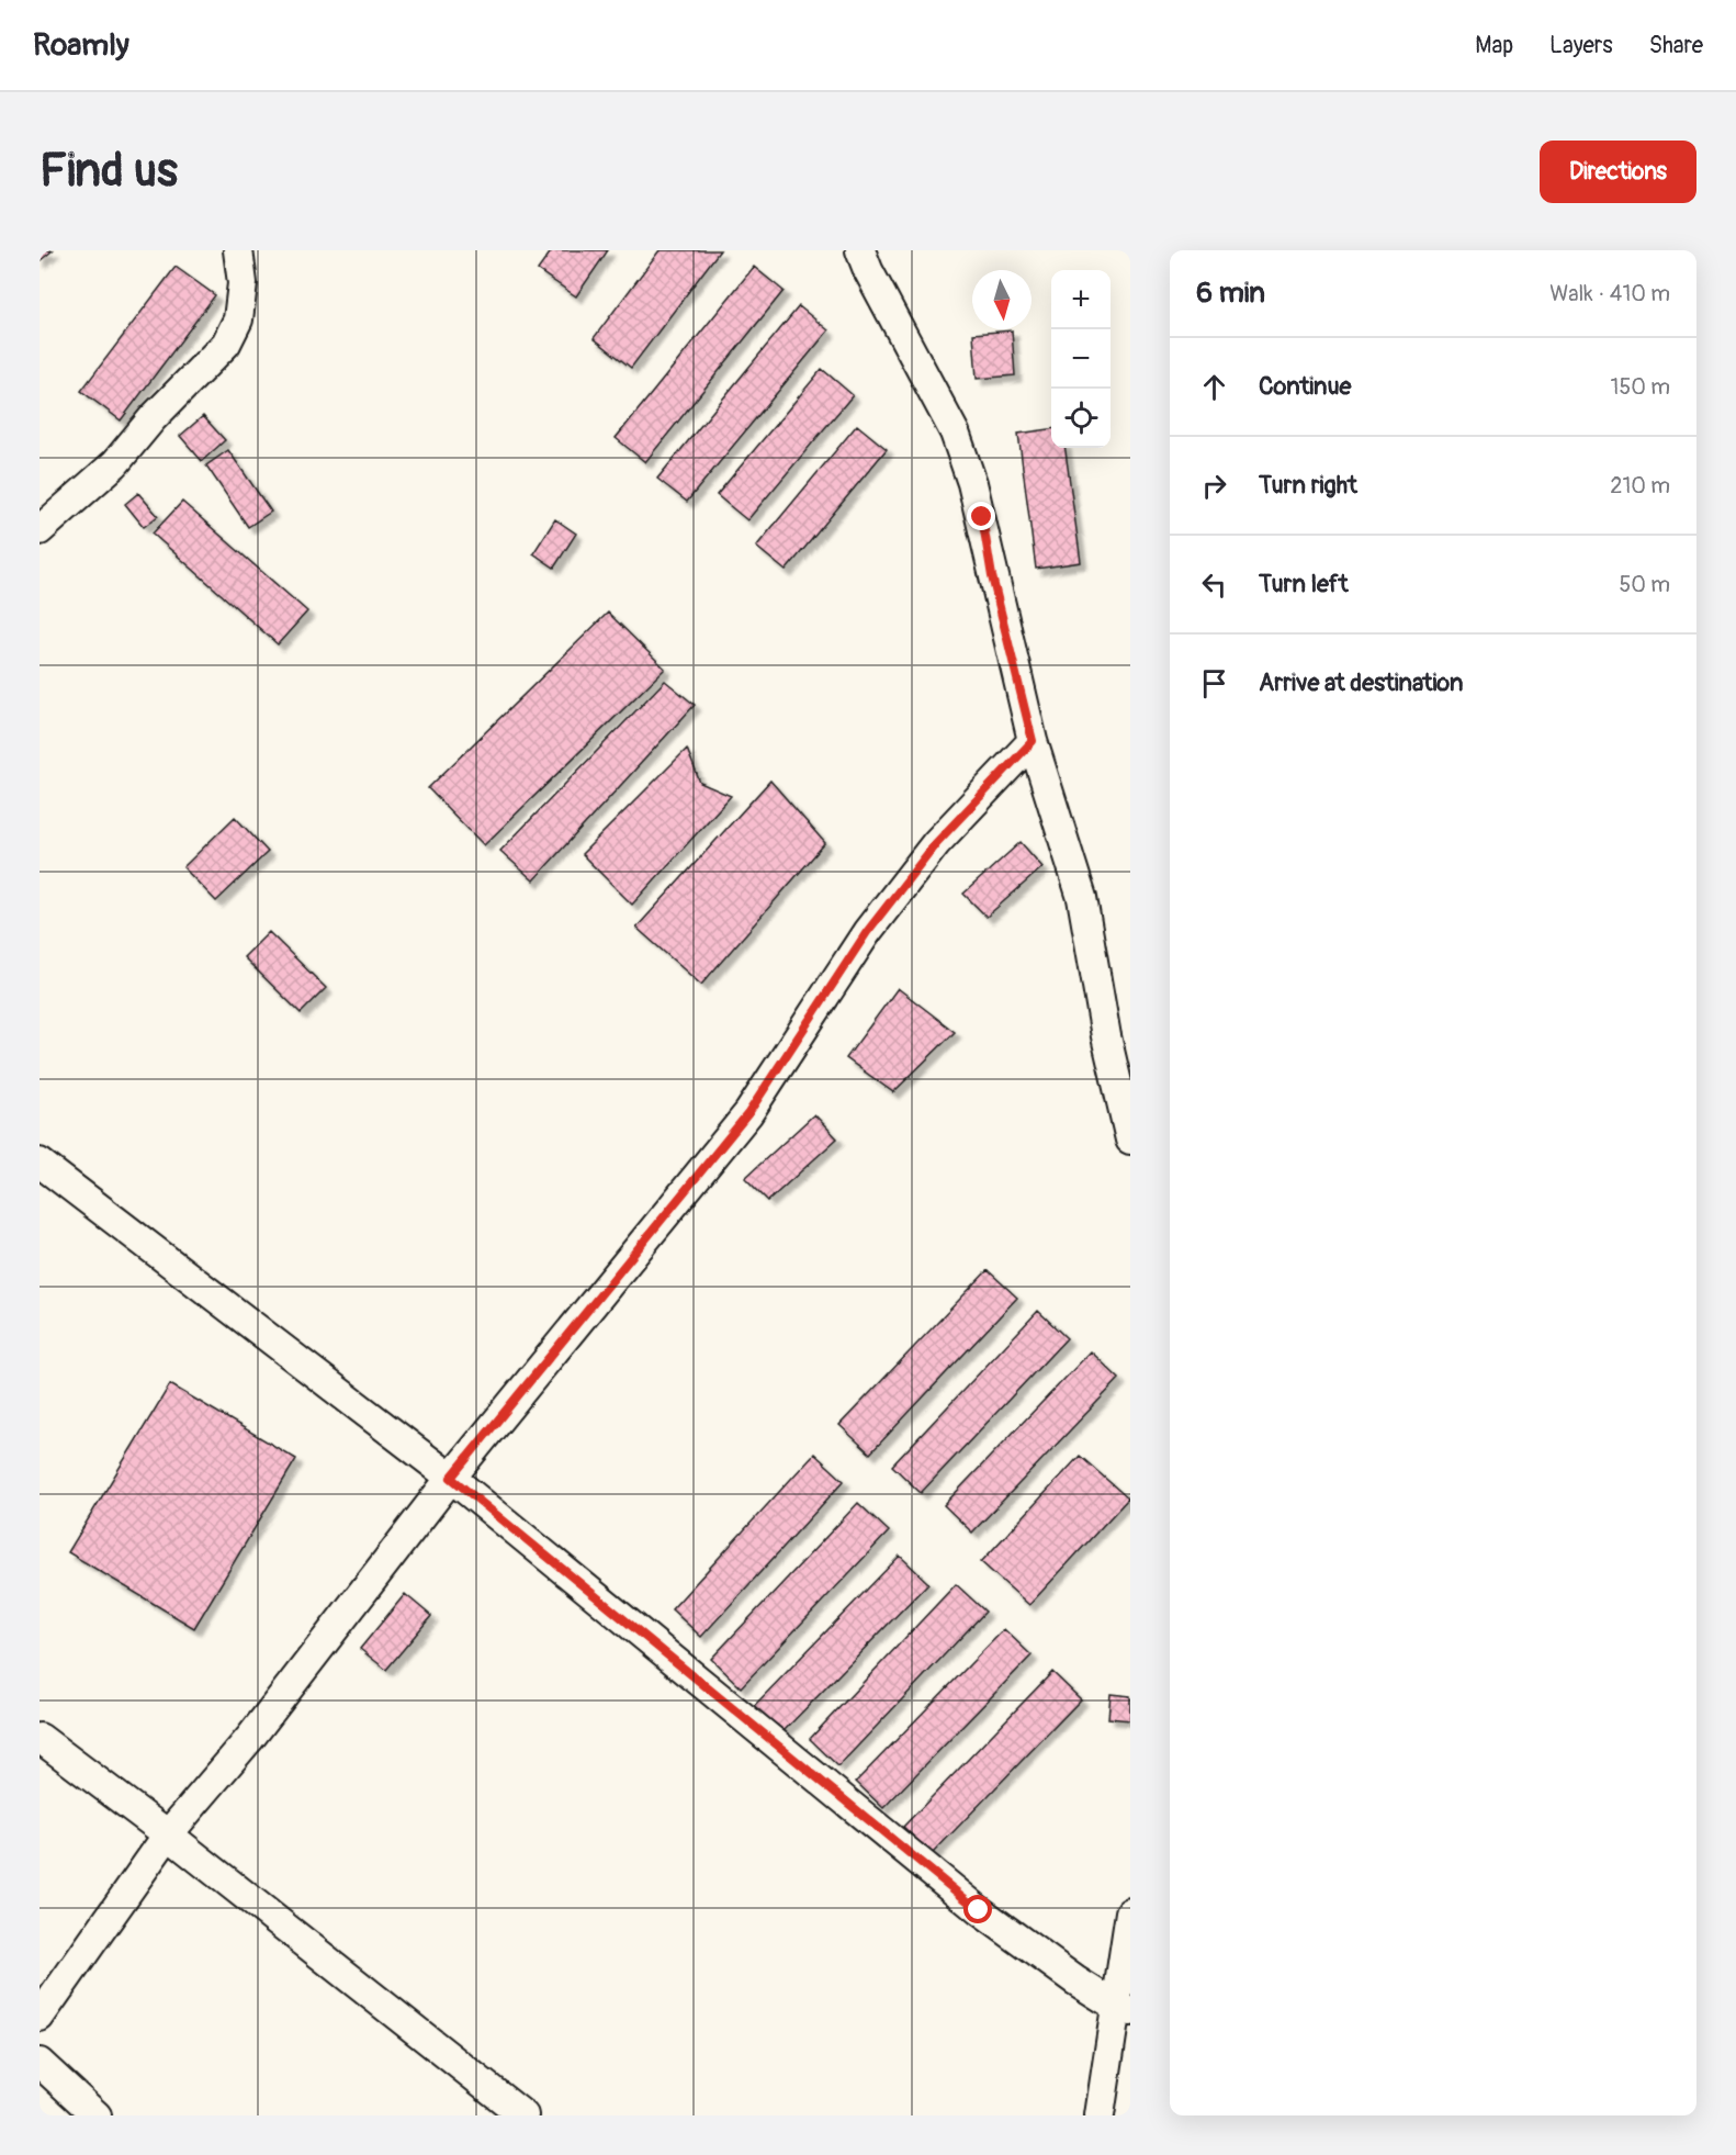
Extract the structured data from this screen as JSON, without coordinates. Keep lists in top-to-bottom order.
{
  "north": "bottom",
  "page": {
    "header": "Roamly",
    "nav": ["Map", "Layers", "Share"],
    "buttons": "Directions",
    "title": "Find us",
    "heading": ["6 min", "Walk · 410 m"],
    "map_buttons": ["+", "−"],
    "list": [
      ["Continue", "150 m"],
      ["Turn right", "210 m"],
      ["Turn left", "50 m"],
      "Arrive at destination"
    ]
  }
}
